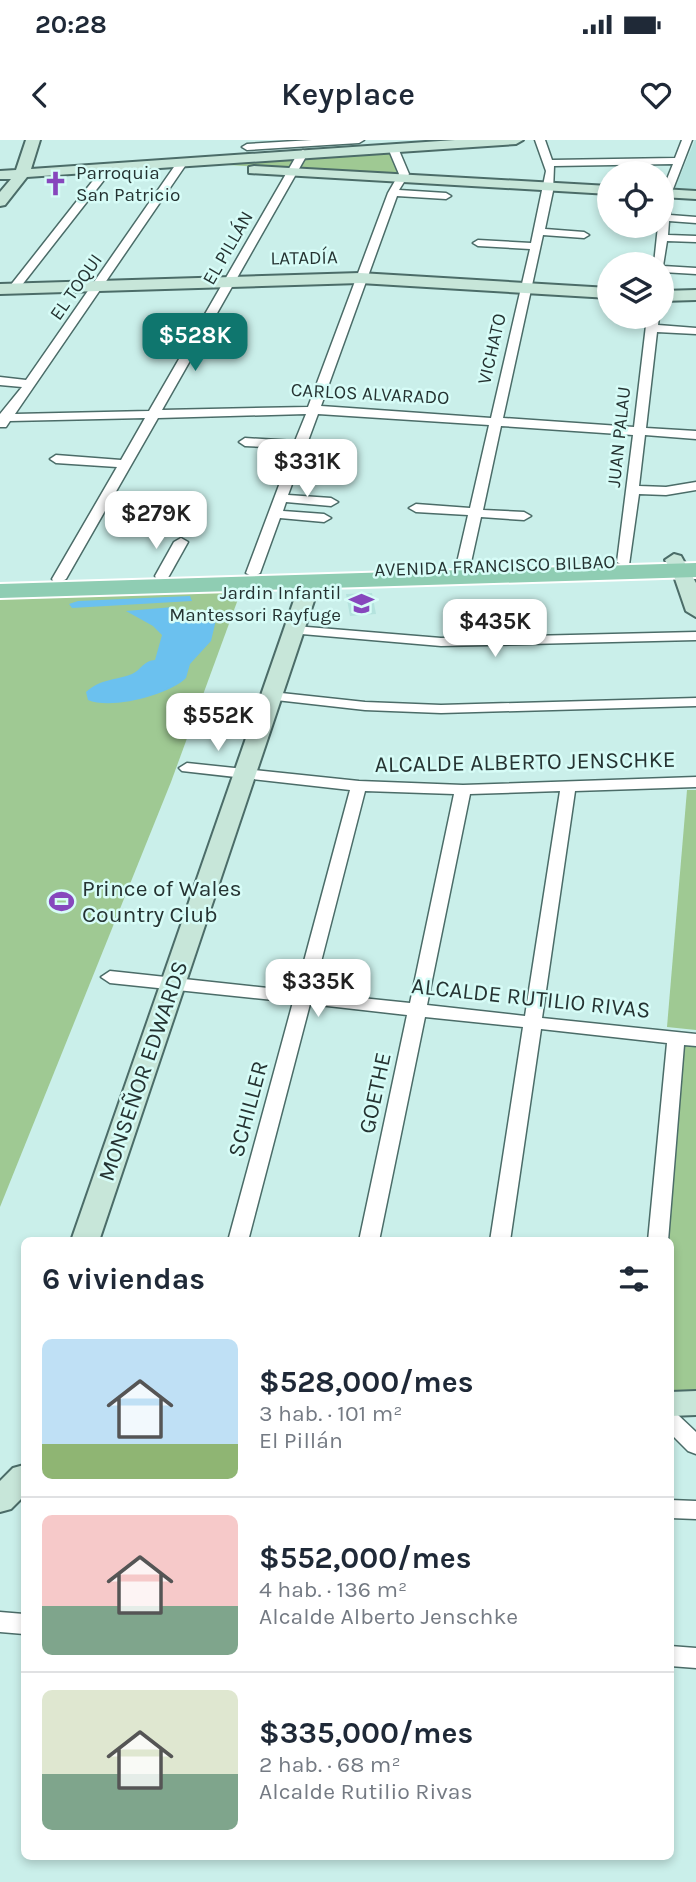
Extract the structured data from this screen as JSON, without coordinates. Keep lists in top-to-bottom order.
{
  "streets": {
    "main road": ["AVENIDA FRANCISCO BILBAO"],
    "street": [
      "EL PILLÁN",
      "LATADÍA",
      "EL TOQUI",
      "VICHATO",
      "CARLOS ALVARADO",
      "JUAN PALAU",
      "ALCALDE ALBERTO JENSCHKE",
      "ALCALDE RUTILIO RIVAS",
      "MONSEÑOR EDWARDS",
      "GOETHE",
      "SCHILLER"
    ]
  },
  "crossings": [
    ["EL PILLÁN", "LATADÍA"],
    ["EL PILLÁN", "CARLOS ALVARADO"],
    ["EL PILLÁN", "AVENIDA FRANCISCO BILBAO"],
    ["LATADÍA", "EL TOQUI"],
    ["LATADÍA", "VICHATO"],
    ["EL TOQUI", "CARLOS ALVARADO"],
    ["VICHATO", "CARLOS ALVARADO"],
    ["VICHATO", "AVENIDA FRANCISCO BILBAO"],
    ["CARLOS ALVARADO", "JUAN PALAU"],
    ["JUAN PALAU", "AVENIDA FRANCISCO BILBAO"],
    ["AVENIDA FRANCISCO BILBAO", "MONSEÑOR EDWARDS"],
    ["ALCALDE ALBERTO JENSCHKE", "MONSEÑOR EDWARDS"],
    ["ALCALDE ALBERTO JENSCHKE", "GOETHE"],
    ["ALCALDE ALBERTO JENSCHKE", "SCHILLER"],
    ["ALCALDE RUTILIO RIVAS", "MONSEÑOR EDWARDS"],
    ["ALCALDE RUTILIO RIVAS", "GOETHE"],
    ["ALCALDE RUTILIO RIVAS", "SCHILLER"]
  ],
  "places": {
    "church": ["Parroquia San Patricio"],
    "school or university": ["Jardin Infantil Mantessori Rayfuge"],
    "sports": ["Prince of Wales Country Club"]
  },
  "page": {
    "status": "20:28",
    "header": "Keyplace",
    "price": [
      "$528K",
      "$331K",
      "$279K",
      "$435K",
      "$552K",
      "$335K"
    ],
    "heading": "6 viviendas",
    "list": [
      {
        "name": "$528,000/mes",
        "note": "3 hab. · 101 m² · El Pillán"
      },
      {
        "name": "$552,000/mes",
        "note": "4 hab. · 136 m² · Alcalde Alberto Jenschke"
      },
      {
        "name": "$335,000/mes",
        "note": "2 hab. · 68 m² · Alcalde Rutilio Rivas"
      }
    ]
  }
}
